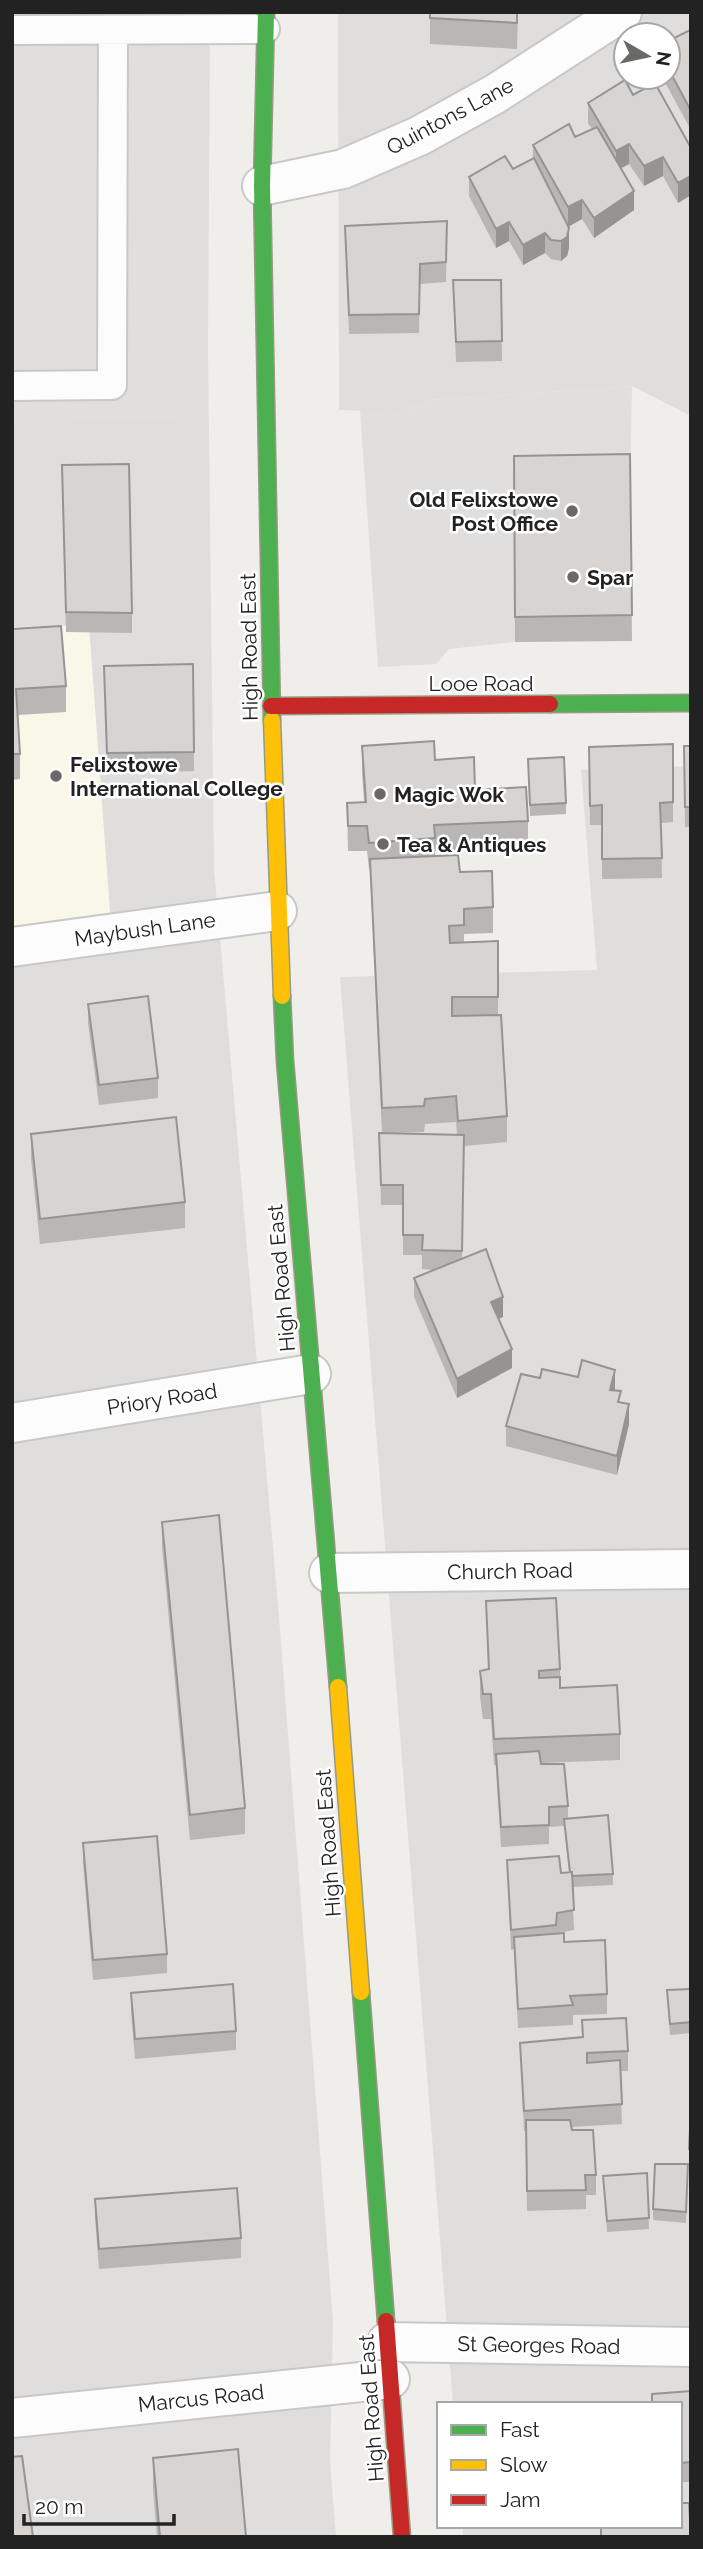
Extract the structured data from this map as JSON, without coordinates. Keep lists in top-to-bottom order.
{
  "streets": {
    "street": [
      "Quintons Lane",
      "High Road East",
      "Looe Road",
      "Maybush Lane",
      "Priory Road",
      "Church Road",
      "St Georges Road",
      "Marcus Road"
    ]
  },
  "crossings": [
    ["Quintons Lane", "High Road East"],
    ["High Road East", "Looe Road"],
    ["High Road East", "Maybush Lane"],
    ["High Road East", "Priory Road"],
    ["High Road East", "Church Road"],
    ["High Road East", "St Georges Road"],
    ["High Road East", "Marcus Road"],
    ["St Georges Road", "Marcus Road"]
  ],
  "places": [
    "Old Felixstowe Post Office",
    "Spar",
    "Felixstowe International College",
    "Magic Wok",
    "Tea & Antiques"
  ],
  "legend": ["Fast", "Slow", "Jam"],
  "scale_bar": "20 m",
  "north": "right"
}
